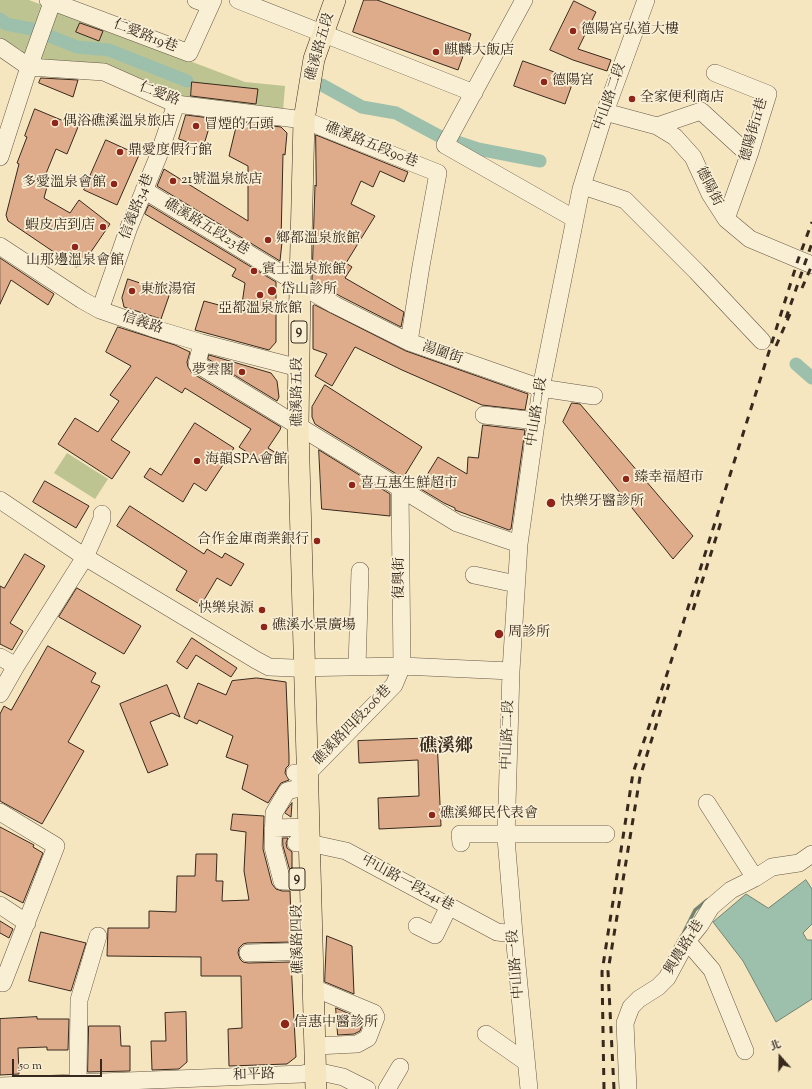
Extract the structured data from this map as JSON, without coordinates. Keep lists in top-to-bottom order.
{
  "streets": {
    "main road": ["礁溪路五段", "9", "礁溪路四段"],
    "street": [
      "仁愛路19巷",
      "仁愛路",
      "中山路二段",
      "德陽街11巷",
      "礁溪路五段90巷",
      "德陽街",
      "信義路34巷",
      "礁溪路五段23巷",
      "信義路",
      "湯圍街",
      "復興街",
      "礁溪路四段206巷",
      "中山路一段241巷",
      "興農路1巷",
      "中山路一段",
      "和平路"
    ]
  },
  "crossings": [
    ["礁溪路五段", "仁愛路"],
    ["礁溪路五段", "礁溪路五段90巷"],
    ["礁溪路五段", "礁溪路五段23巷"],
    ["礁溪路五段", "信義路"],
    ["礁溪路五段", "礁溪路四段"],
    ["仁愛路", "礁溪路五段90巷"],
    ["仁愛路", "信義路34巷"],
    ["中山路二段", "德陽街"],
    ["中山路二段", "湯圍街"],
    ["中山路二段", "中山路一段"],
    ["德陽街11巷", "德陽街"],
    ["礁溪路五段90巷", "湯圍街"],
    ["信義路34巷", "礁溪路五段23巷"],
    ["信義路34巷", "信義路"],
    ["礁溪路五段23巷", "湯圍街"],
    ["復興街", "礁溪路四段206巷"],
    ["礁溪路四段206巷", "中山路一段241巷"],
    ["礁溪路四段206巷", "礁溪路四段"],
    ["中山路一段241巷", "礁溪路四段"],
    ["中山路一段241巷", "中山路一段"],
    ["礁溪路四段", "和平路"]
  ],
  "districts": ["礁溪鄉"],
  "places": [
    "德陽宮弘道大樓",
    "麒麟大飯店",
    "德陽宮",
    "全家便利商店",
    "偶浴礁溪溫泉旅店",
    "冒煙的石頭",
    "鼎愛度假行館",
    "21號溫泉旅店",
    "多愛溫泉會館",
    "蝦皮店到店",
    "鄉都溫泉旅館",
    "山那邊溫泉會館",
    "賓士溫泉旅館",
    "東旅湯宿",
    "岱山診所",
    "亞都溫泉旅館",
    "夢雲閣",
    "海韻SPA會館",
    "臻幸福超市",
    "喜互惠生鮮超市",
    "快樂牙醫診所",
    "合作金庫商業銀行",
    "快樂泉源",
    "礁溪水景廣場",
    "周診所",
    "礁溪鄉民代表會",
    "信惠中醫診所"
  ],
  "scale_bar": "50 m",
  "north": "top"
}
